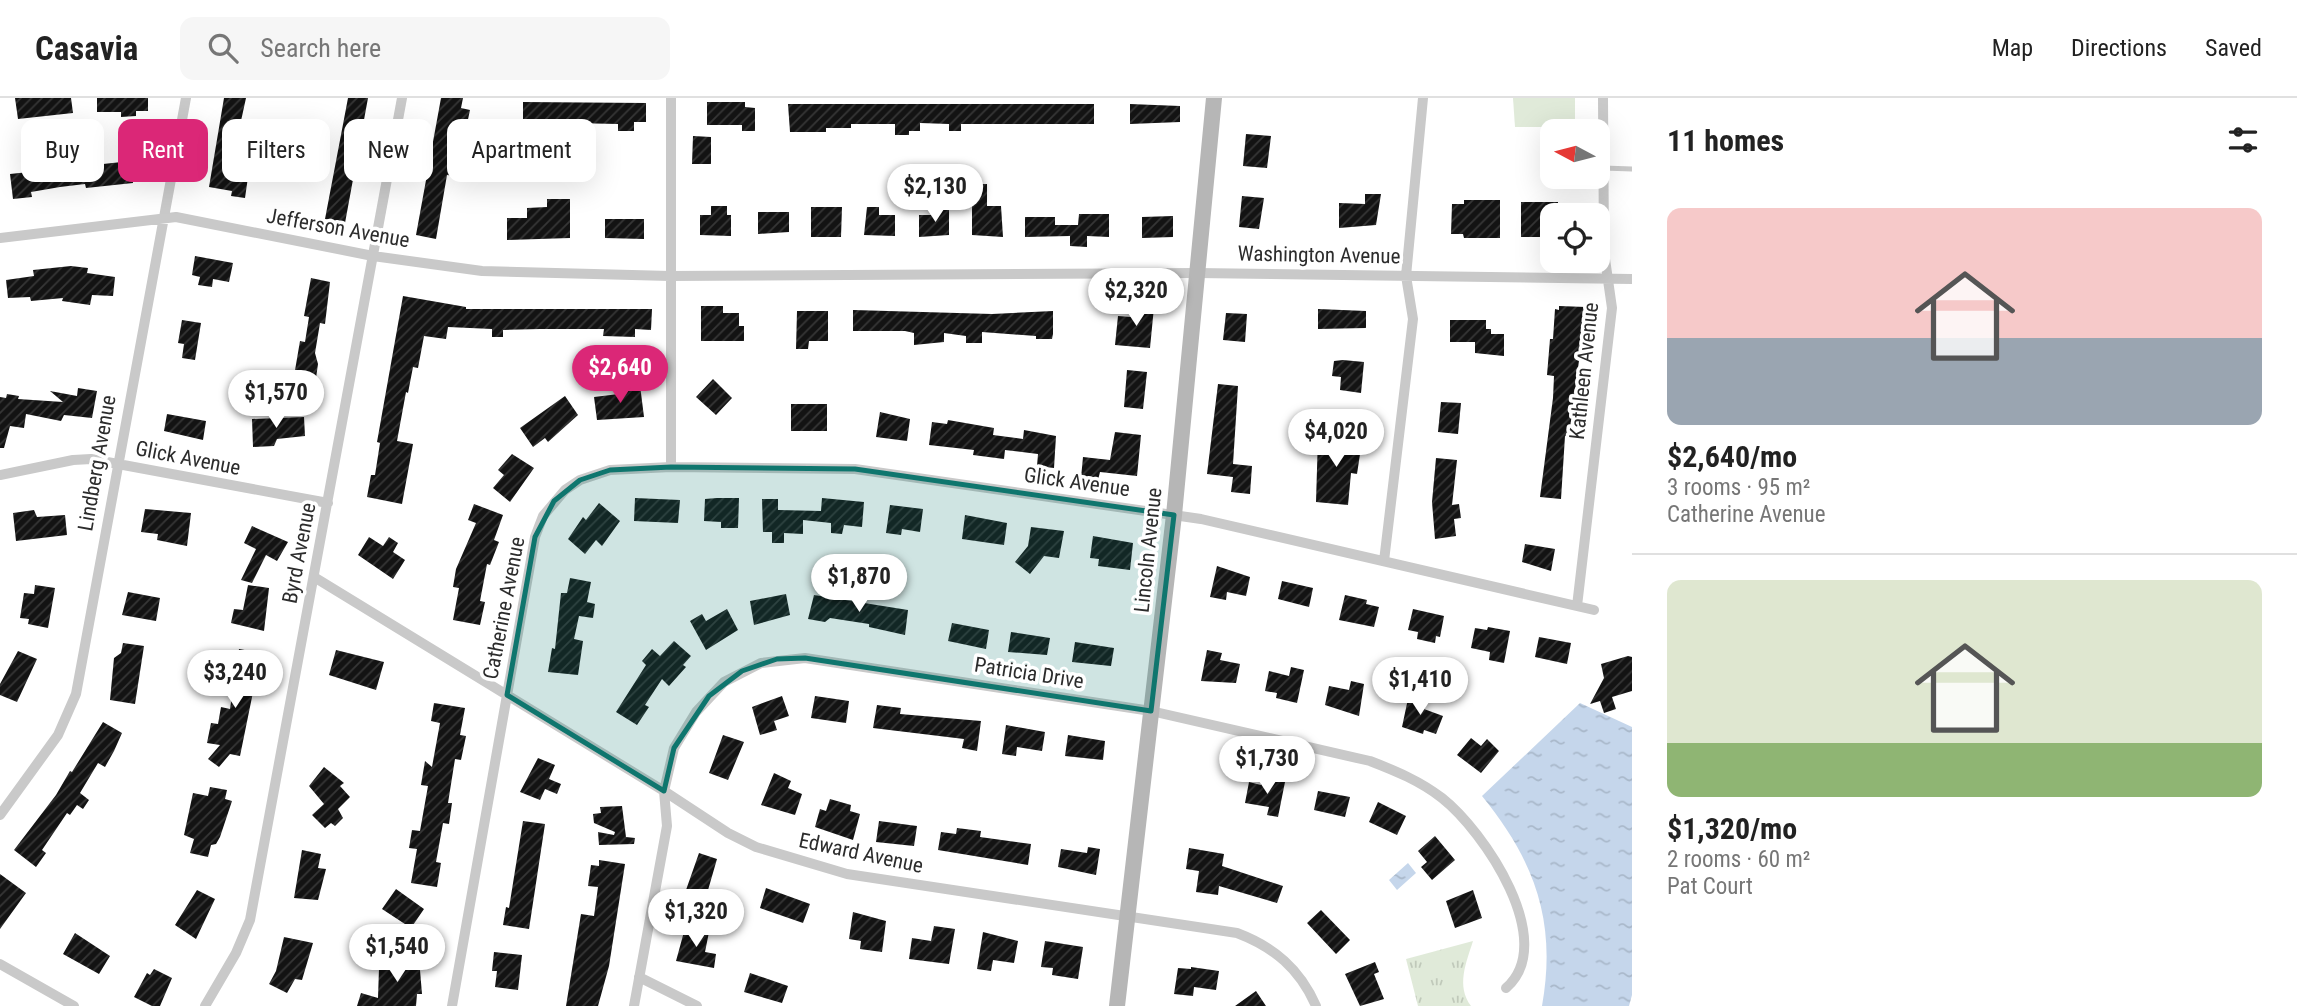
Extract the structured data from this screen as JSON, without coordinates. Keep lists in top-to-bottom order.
{
  "streets": {
    "street": [
      "Jefferson Avenue",
      "Washington Avenue",
      "Kathleen Avenue",
      "Glick Avenue",
      "Lindberg Avenue",
      "Lincoln Avenue",
      "Byrd Avenue",
      "Catherine Avenue",
      "Patricia Drive",
      "Edward Avenue"
    ]
  },
  "crossings": [
    ["Jefferson Avenue", "Washington Avenue"],
    ["Jefferson Avenue", "Lindberg Avenue"],
    ["Jefferson Avenue", "Byrd Avenue"],
    ["Washington Avenue", "Kathleen Avenue"],
    ["Washington Avenue", "Lincoln Avenue"],
    ["Kathleen Avenue", "Glick Avenue"],
    ["Glick Avenue", "Lindberg Avenue"],
    ["Glick Avenue", "Lincoln Avenue"],
    ["Glick Avenue", "Byrd Avenue"],
    ["Glick Avenue", "Catherine Avenue"],
    ["Lincoln Avenue", "Patricia Drive"],
    ["Lincoln Avenue", "Edward Avenue"],
    ["Byrd Avenue", "Edward Avenue"],
    ["Catherine Avenue", "Edward Avenue"],
    ["Patricia Drive", "Edward Avenue"]
  ],
  "north": "left",
  "page": {
    "header": "Casavia",
    "search": "Search here",
    "nav": ["Map", "Directions", "Saved"],
    "heading": "11 homes",
    "chip": [
      "Buy",
      "Rent",
      "Filters",
      "New",
      "Apartment"
    ],
    "price": [
      "$2,130",
      "$2,320",
      "$2,640",
      "$1,570",
      "$4,020",
      "$1,870",
      "$3,240",
      "$1,410",
      "$1,730",
      "$1,320",
      "$1,540"
    ],
    "list": [
      {
        "name": "$2,640/mo",
        "note": "3 rooms · 95 m² · Catherine Avenue"
      },
      {
        "name": "$1,320/mo",
        "note": "2 rooms · 60 m² · Pat Court"
      }
    ]
  }
}
